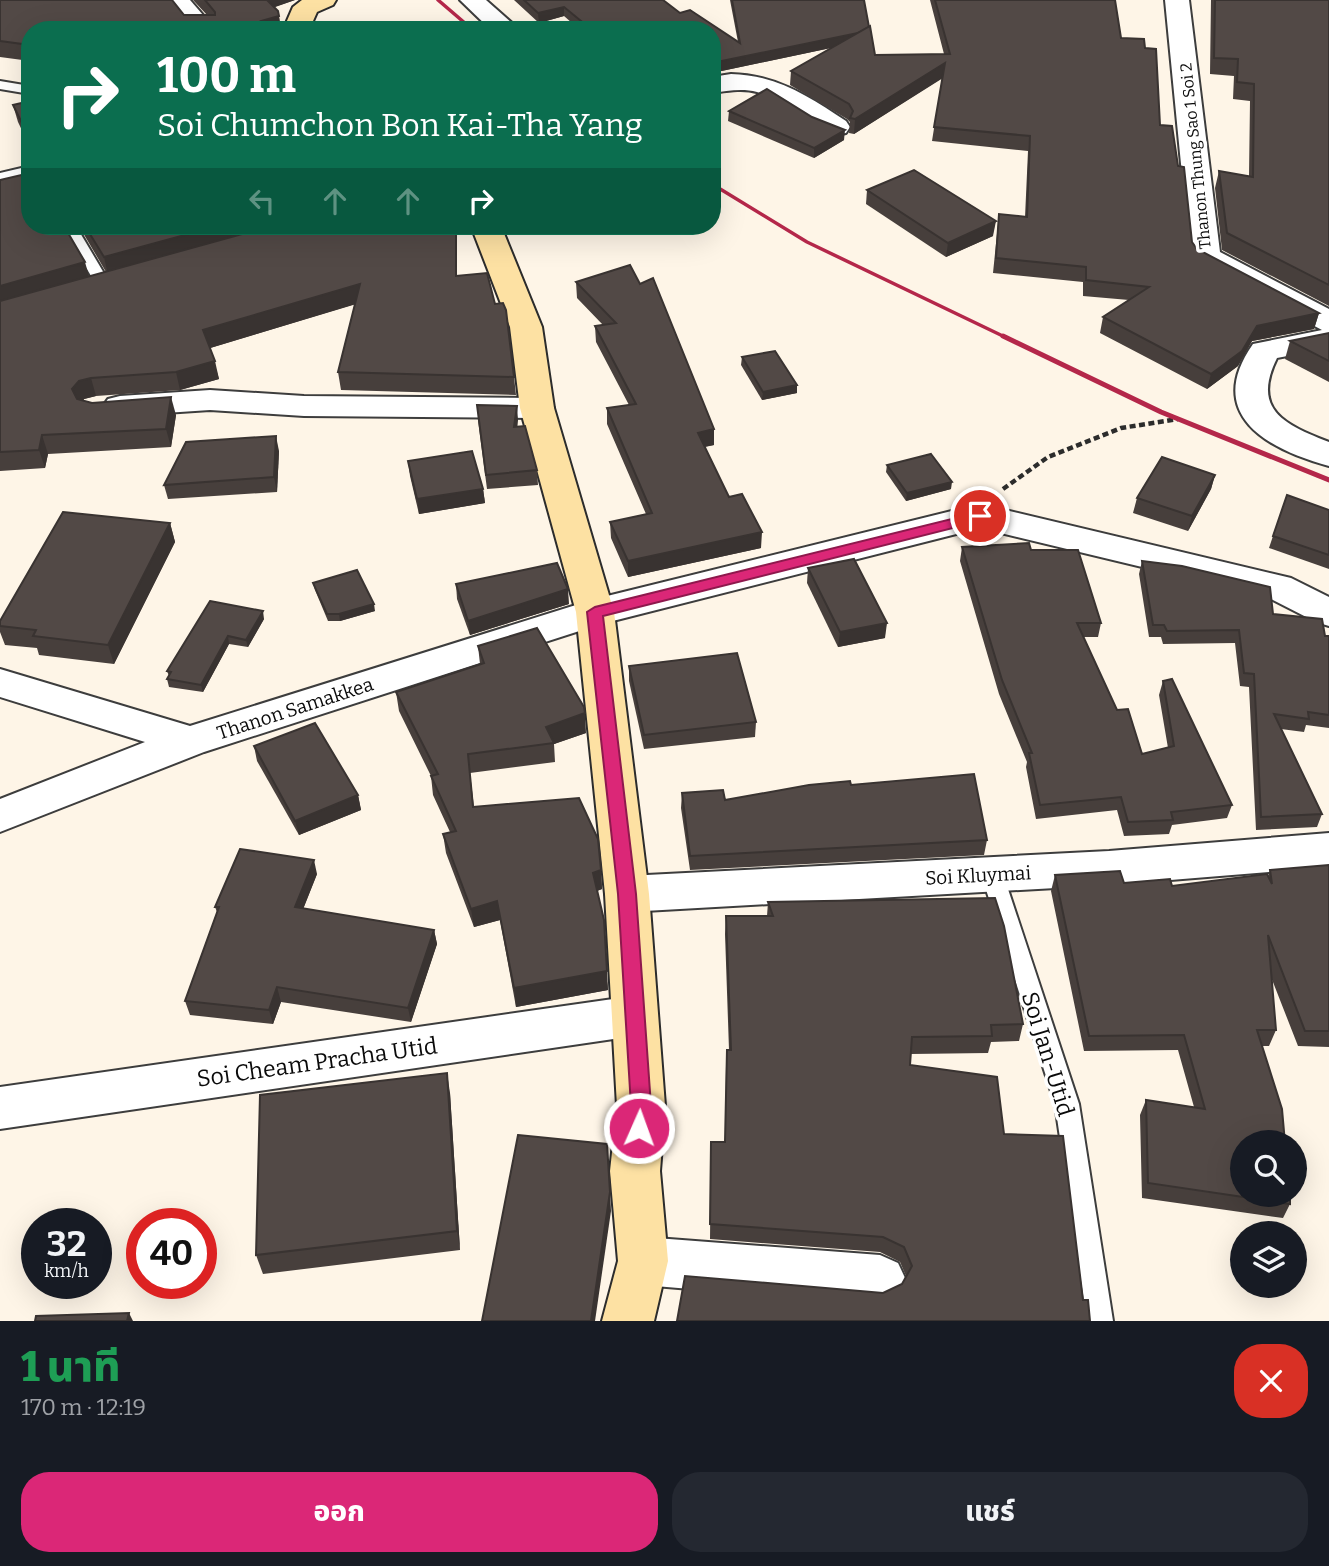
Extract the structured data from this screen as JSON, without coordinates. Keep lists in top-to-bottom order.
{
  "streets": {
    "street": [
      "Thanon Thung Sao 1 Soi 2",
      "Thanon Samakkea",
      "Soi Kluymai",
      "Soi Cheam Pracha Utid"
    ],
    "lane": ["Soi Jan-Utid"]
  },
  "crossings": [
    ["Soi Kluymai", "Soi Jan-Utid"]
  ],
  "page": {
    "turn": ["100 m", "Soi Chumchon Bon Kai-Tha Yang"],
    "speed": "32 km/h",
    "limit": "40",
    "heading": ["1 นาที", "170 m · 12:19"],
    "buttons": ["ออก", "แชร์"]
  }
}
